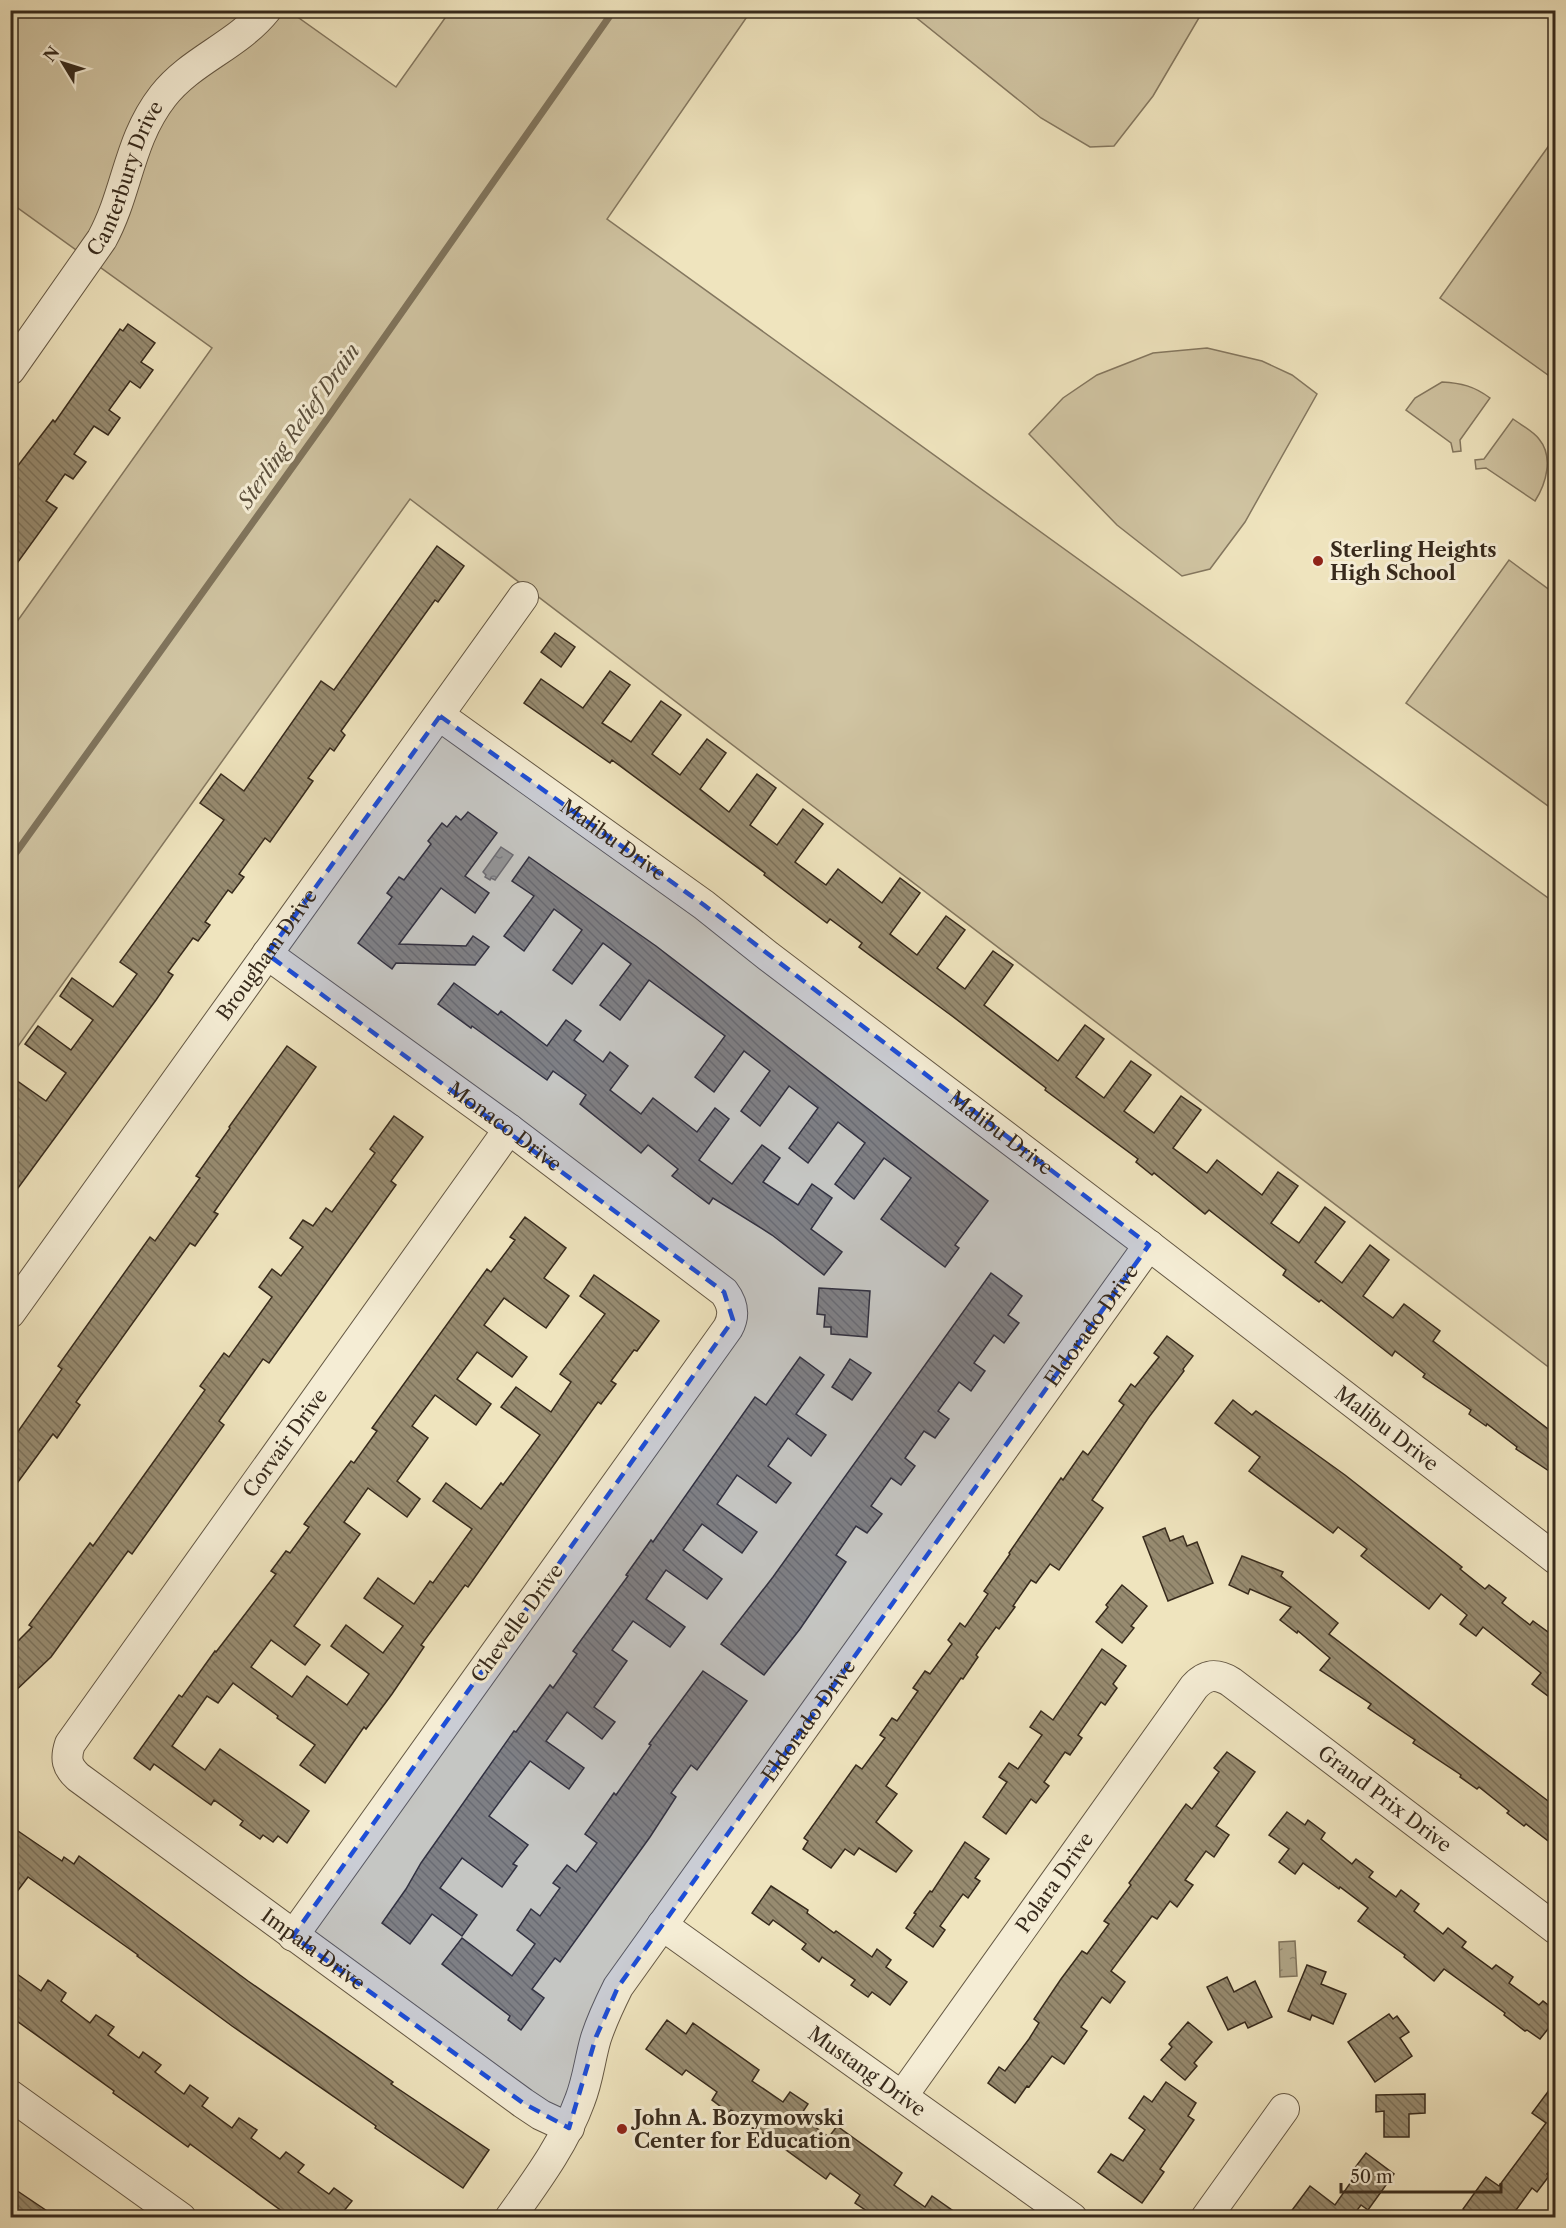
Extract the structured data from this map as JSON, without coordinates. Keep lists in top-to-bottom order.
{
  "streets": {
    "street": [
      "Canterbury Drive",
      "Malibu Drive",
      "Brougham Drive",
      "Monaco Drive",
      "Eldorado Drive",
      "Corvair Drive",
      "Chevelle Drive",
      "Grand Prix Drive",
      "Polara Drive",
      "Impala Drive",
      "Mustang Drive"
    ]
  },
  "crossings": [
    ["Malibu Drive", "Brougham Drive"],
    ["Malibu Drive", "Eldorado Drive"],
    ["Brougham Drive", "Monaco Drive"],
    ["Monaco Drive", "Corvair Drive"],
    ["Monaco Drive", "Chevelle Drive"],
    ["Eldorado Drive", "Impala Drive"],
    ["Eldorado Drive", "Mustang Drive"],
    ["Corvair Drive", "Impala Drive"],
    ["Chevelle Drive", "Impala Drive"],
    ["Grand Prix Drive", "Polara Drive"],
    ["Polara Drive", "Mustang Drive"]
  ],
  "water": ["Sterling Relief Drain"],
  "places": ["Sterling Heights High School", "John A. Bozymowski Center for Education"],
  "scale_bar": "50 m",
  "north": "top left"
}
